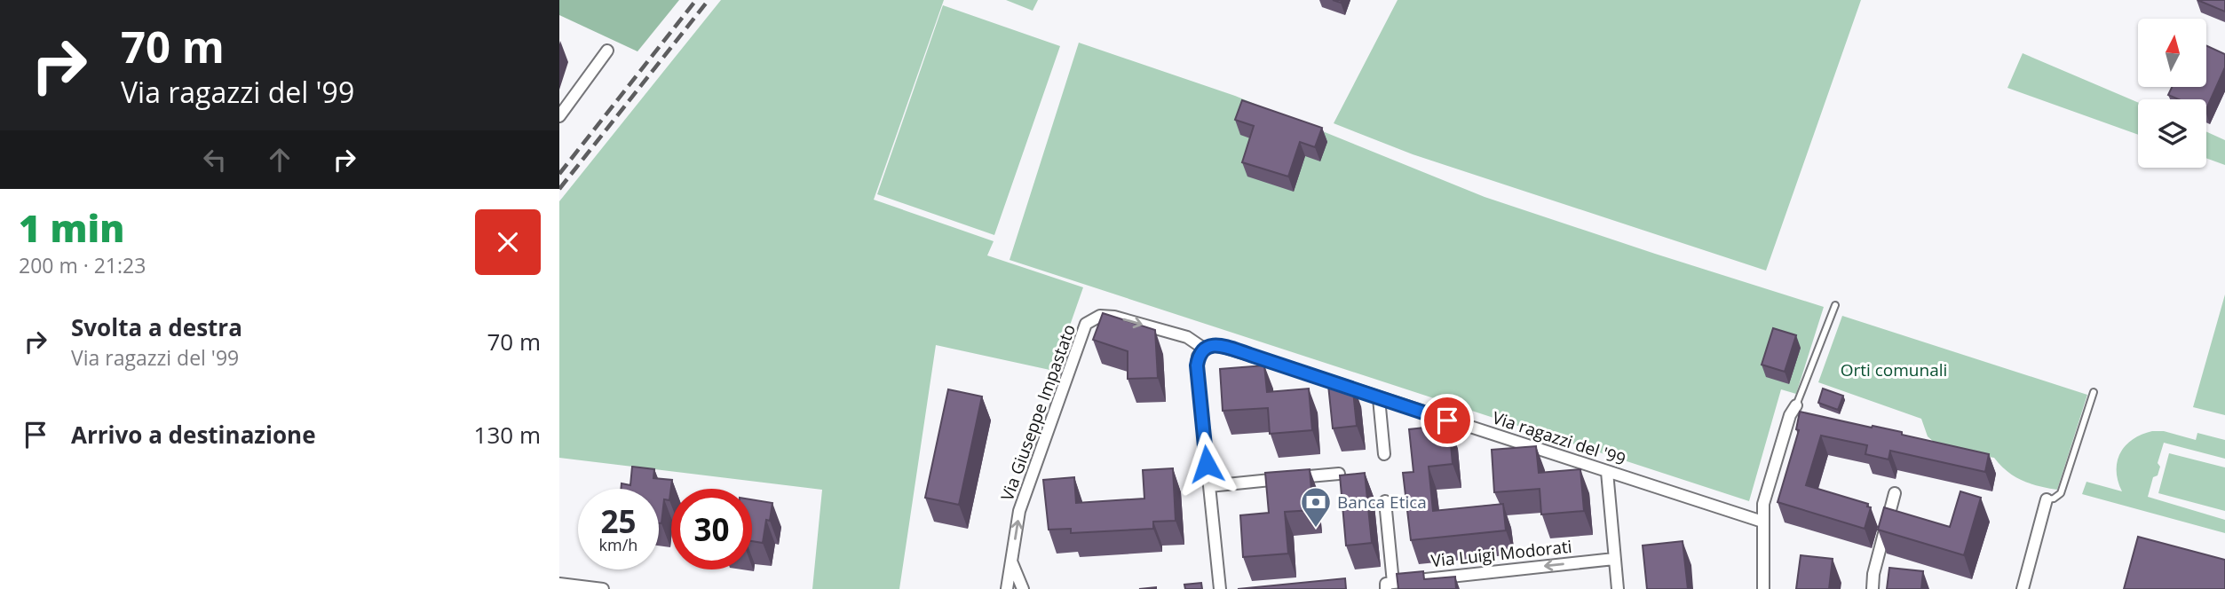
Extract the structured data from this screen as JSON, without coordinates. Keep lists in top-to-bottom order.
{
  "streets": {
    "street": ["Via Giuseppe Impastato", "Via ragazzi del '99", "Via Luigi Modorati"]
  },
  "crossings": [
    ["Via Giuseppe Impastato", "Via ragazzi del '99"]
  ],
  "one_way": ["Via Luigi Modorati"],
  "parks": ["Orti comunali"],
  "places": {
    "bank": ["Banca Etica"]
  },
  "north": "top",
  "page": {
    "turn": ["70 m", "Via ragazzi del '99"],
    "heading": ["1 min", "200 m · 21:23"],
    "list": [
      {
        "name": "Svolta a destra",
        "note": "Via ragazzi del '99",
        "value": "70 m"
      },
      {
        "name": "Arrivo a destinazione",
        "value": "130 m"
      }
    ],
    "speed": "25 km/h",
    "limit": "30"
  }
}
